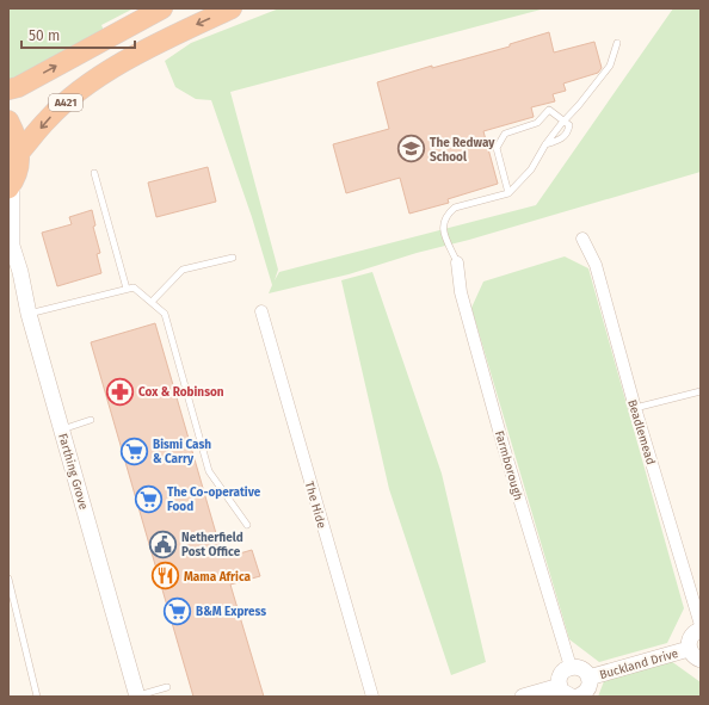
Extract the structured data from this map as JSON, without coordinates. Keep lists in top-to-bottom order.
{
  "streets": {
    "highway": ["A421"],
    "street": [
      "Beadlemead",
      "Farmborough",
      "Farthing Grove",
      "The Hide",
      "Buckland Drive"
    ]
  },
  "places": {
    "school or university": ["The Redway School"],
    "pharmacy": ["Cox & Robinson"],
    "supermarket": ["Bismi Cash & Carry", "The Co-operative Food", "B&M Express"],
    "public building": ["Netherfield Post Office"],
    "restaurant": ["Mama Africa"]
  },
  "scale_bar": "50 m"
}
